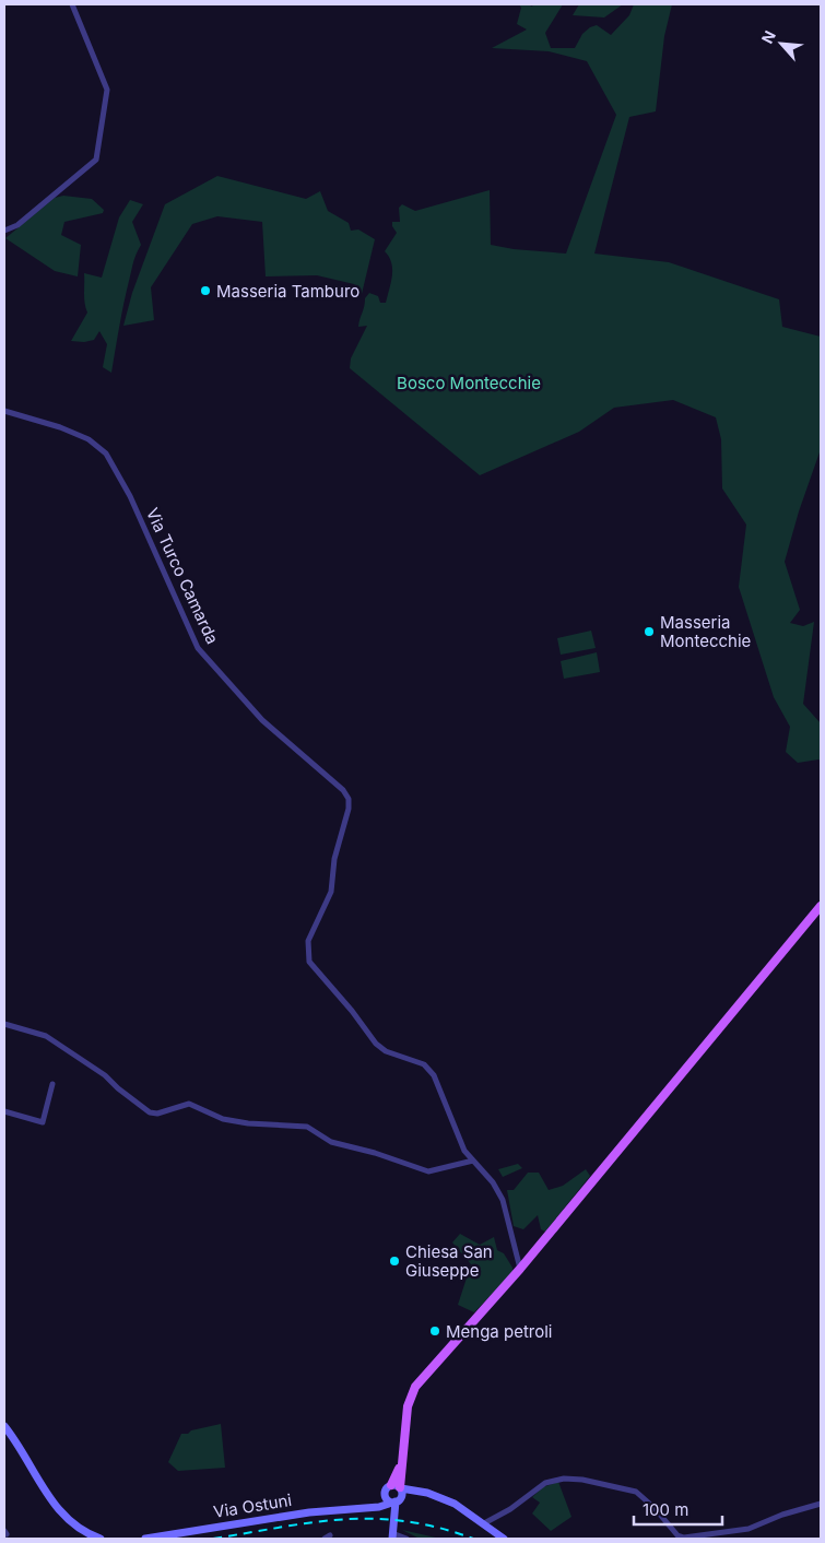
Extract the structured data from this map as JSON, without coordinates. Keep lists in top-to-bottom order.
{
  "streets": {
    "main road": ["Via Ostuni"],
    "street": ["Via Turco Camarda"]
  },
  "parks": ["Bosco Montecchie"],
  "places": [
    "Masseria Tamburo",
    "Masseria Montecchie",
    "Chiesa San Giuseppe",
    "Menga petroli"
  ],
  "scale_bar": "100 m",
  "north": "top left"
}
